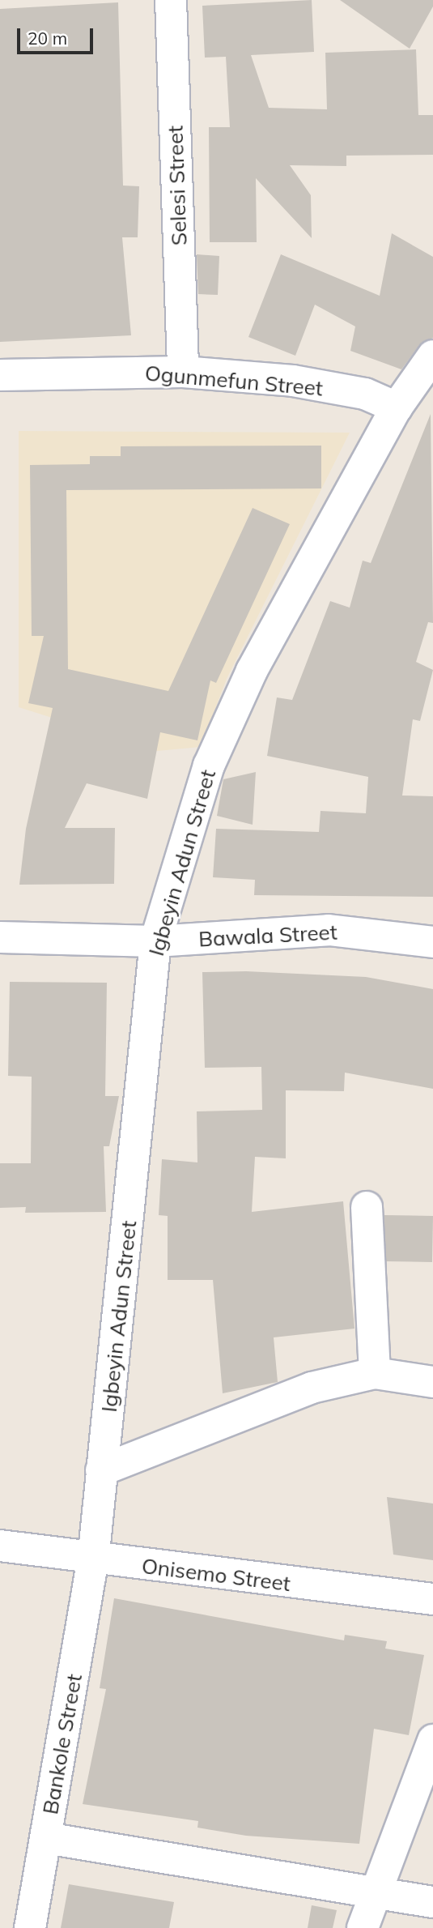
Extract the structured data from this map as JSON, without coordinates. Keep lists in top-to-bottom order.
{
  "streets": {
    "street": [
      "Selesi Street",
      "Ogunmefun Street",
      "Igbeyin Adun Street",
      "Bawala Street",
      "Onisemo Street",
      "Bankole Street"
    ]
  },
  "crossings": [
    ["Selesi Street", "Ogunmefun Street"],
    ["Ogunmefun Street", "Igbeyin Adun Street"],
    ["Igbeyin Adun Street", "Bawala Street"],
    ["Igbeyin Adun Street", "Onisemo Street"],
    ["Igbeyin Adun Street", "Bankole Street"],
    ["Onisemo Street", "Bankole Street"]
  ],
  "scale_bar": "20 m"
}
